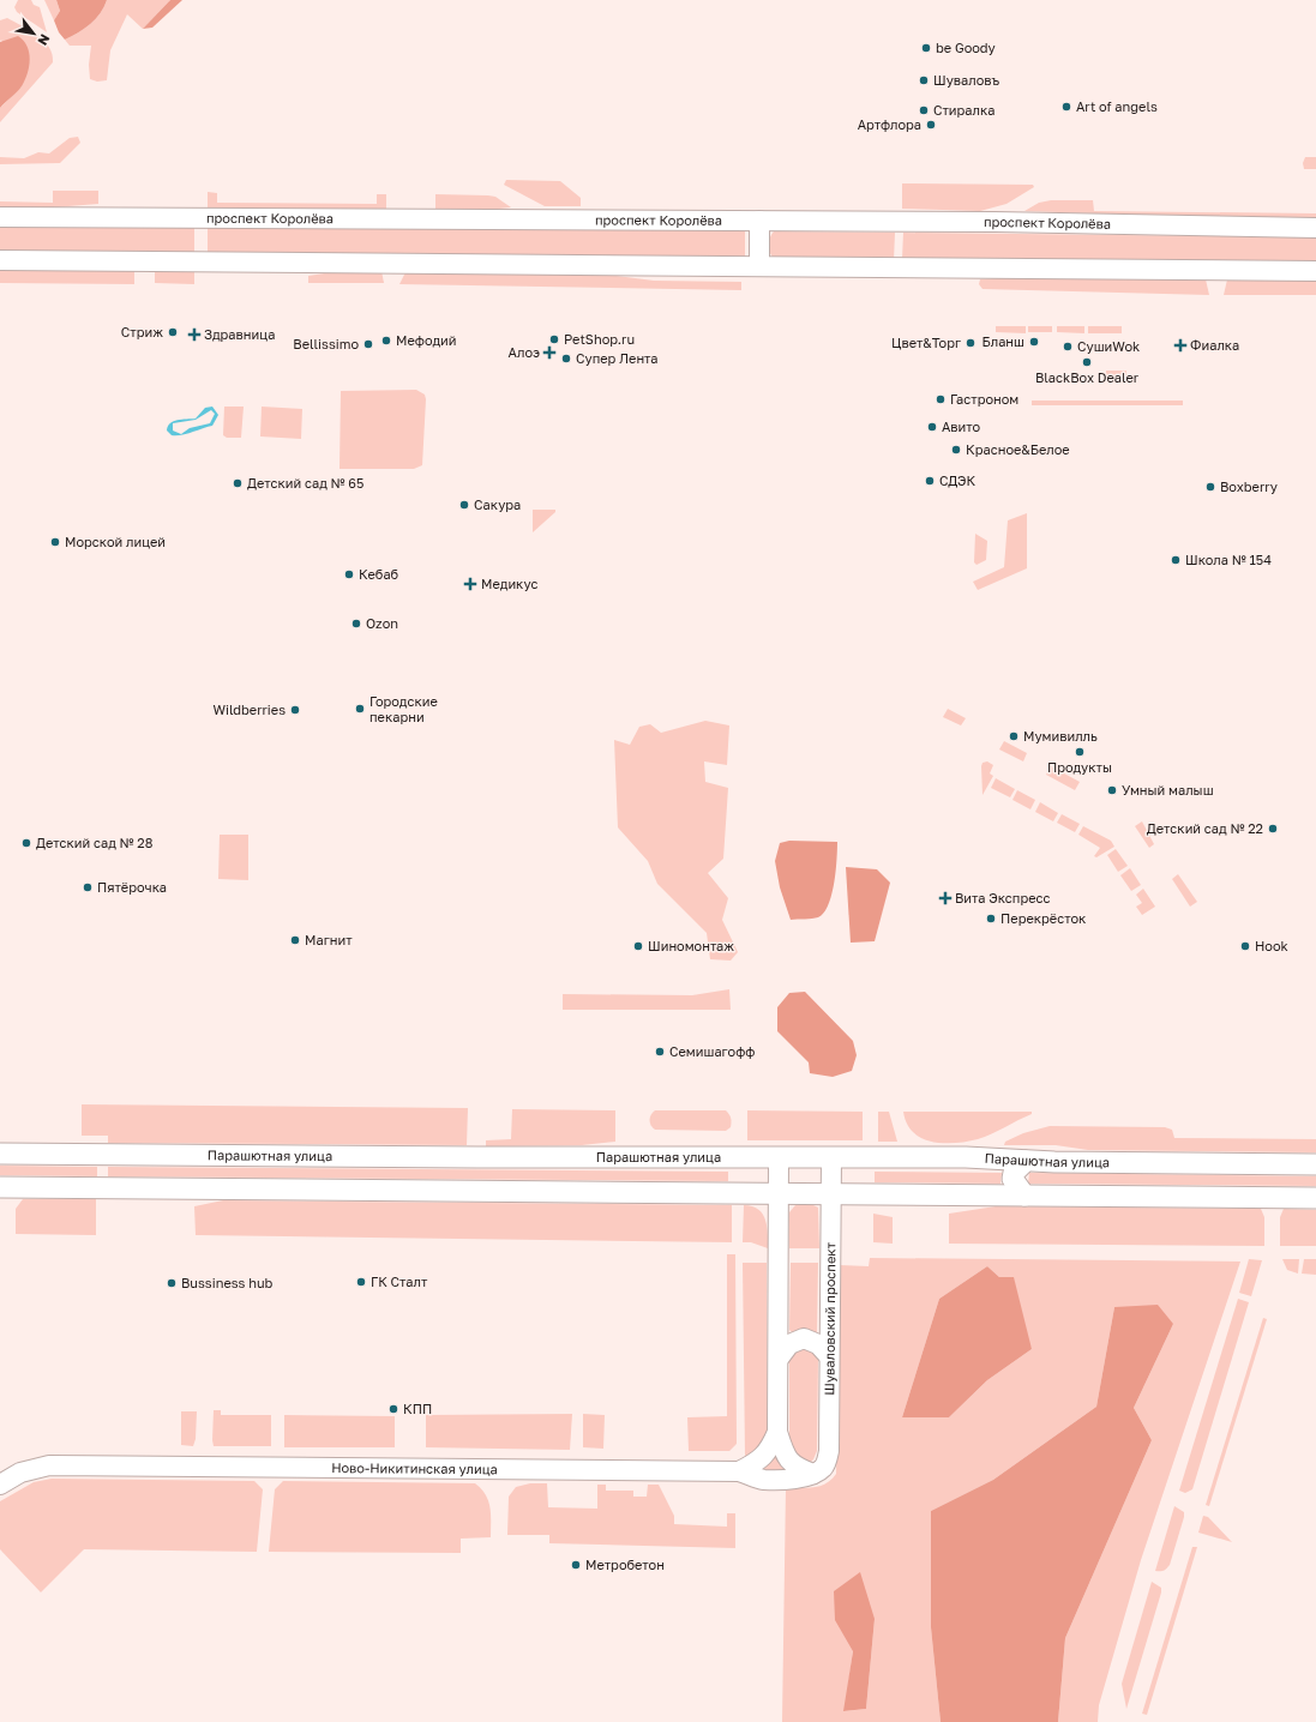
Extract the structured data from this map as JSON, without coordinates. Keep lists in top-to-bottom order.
{
  "streets": {
    "main road": ["Парашютная улица"],
    "street": ["проспект Королёва", "Шуваловский проспект", "Ново-Никитинская улица"]
  },
  "crossings": [
    ["Парашютная улица", "Шуваловский проспект"],
    ["Шуваловский проспект", "Ново-Никитинская улица"]
  ],
  "places": {
    "other": [
      "be Goody",
      "Шуваловъ",
      "Art of angels",
      "Стиралка",
      "Артфлора",
      "Стриж",
      "PetShop.ru",
      "Мефодий",
      "Бланш",
      "Цвет&Торг",
      "Bellissimo",
      "СушиWok",
      "Супер Лента",
      "BlackBox Dealer",
      "Гастроном",
      "Авито",
      "Красное&Белое",
      "СДЭК",
      "Детский сад № 65",
      "Boxberry",
      "Сакура",
      "Морской лицей",
      "Школа № 154",
      "Кебаб",
      "Ozon",
      "Городские пекарни",
      "Wildberries",
      "Мумивилль",
      "Продукты",
      "Умный малыш",
      "Детский сад № 22",
      "Детский сад № 28",
      "Пятёрочка",
      "Перекрёсток",
      "Магнит",
      "Шиномонтаж",
      "Hook",
      "Семишагофф",
      "ГК Сталт",
      "Bussiness hub",
      "КПП",
      "Метробетон"
    ],
    "health": [
      "Здравница",
      "Фиалка",
      "Алоэ",
      "Медикус",
      "Вита Экспресс"
    ]
  },
  "north": "bottom right"
}
